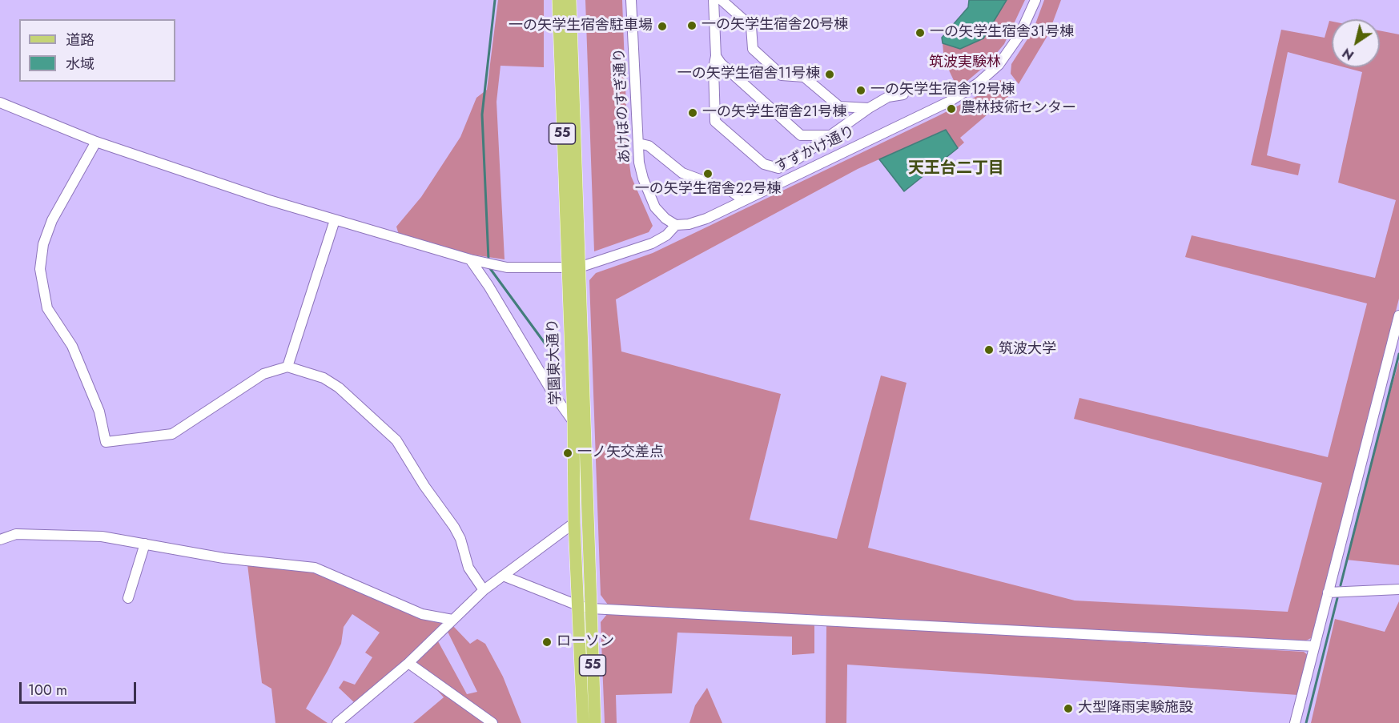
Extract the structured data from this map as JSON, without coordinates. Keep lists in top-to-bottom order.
{
  "streets": {
    "main road": ["55", "学園東大通り"],
    "street": ["あけぼのすぎ通り", "すずかけ通り"]
  },
  "crossings": [
    ["あけぼのすぎ通り", "すずかけ通り"],
    ["すずかけ通り", "学園東大通り"]
  ],
  "districts": ["天王台二丁目"],
  "parks": ["筑波実験林"],
  "places": [
    "一の矢学生宿舎20号棟",
    "一の矢学生宿舎駐車場",
    "一の矢学生宿舎31号棟",
    "一の矢学生宿舎11号棟",
    "一の矢学生宿舎12号棟",
    "農林技術センター",
    "一の矢学生宿舎21号棟",
    "一の矢学生宿舎22号棟",
    "筑波大学",
    "一ノ矢交差点",
    "ローソン",
    "大型降雨実験施設"
  ],
  "legend": ["道路", "水域"],
  "scale_bar": "100 m",
  "north": "bottom left"
}
